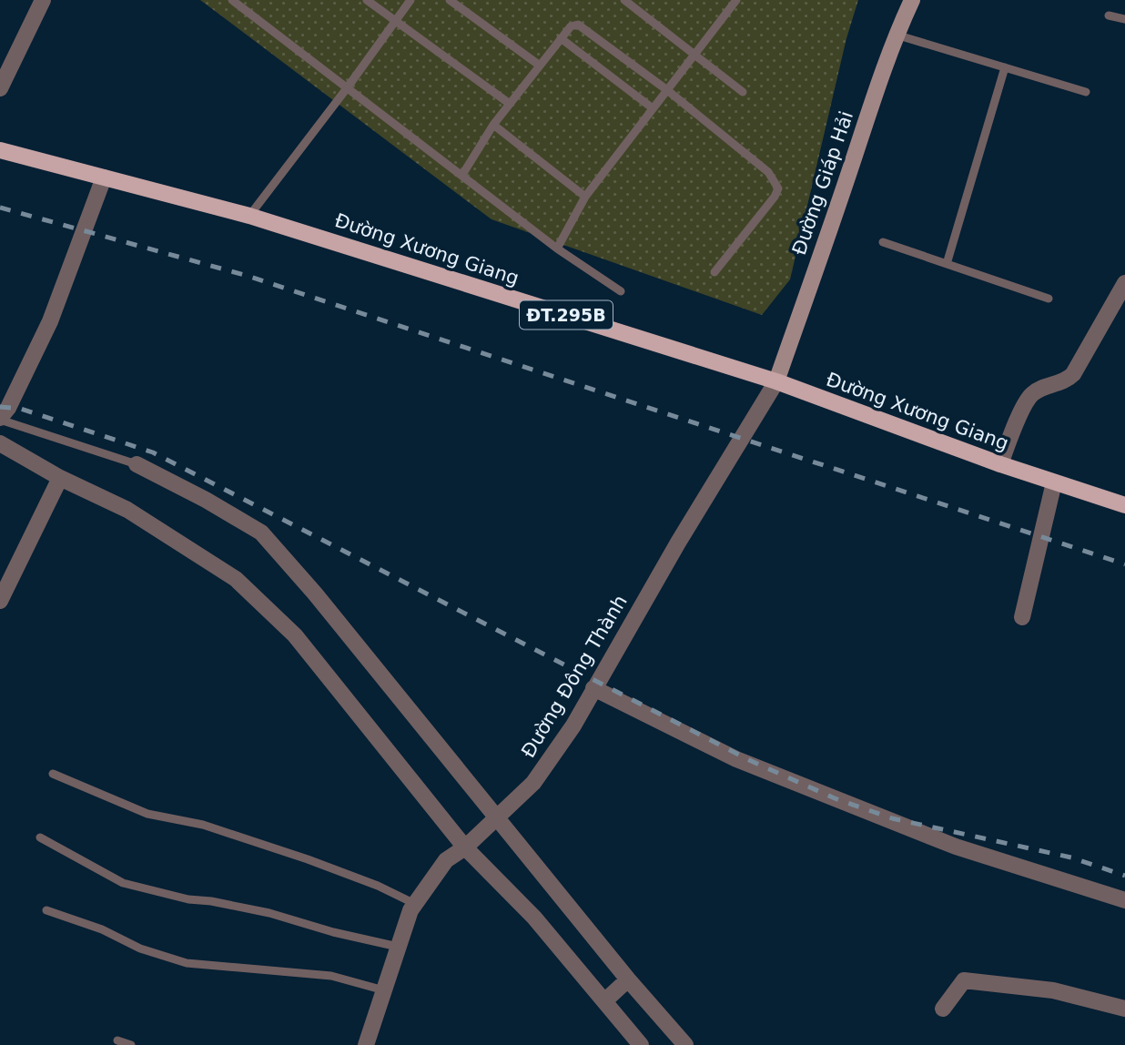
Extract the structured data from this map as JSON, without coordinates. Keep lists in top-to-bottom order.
{
  "streets": {
    "main road": ["Đường Xương Giang", "ĐT.295B"],
    "street": ["Đường Giáp Hải", "Đường Đông Thành"]
  },
  "crossings": [
    ["Đường Giáp Hải", "Đường Xương Giang"],
    ["Đường Giáp Hải", "Đường Đông Thành"],
    ["Đường Xương Giang", "Đường Đông Thành"]
  ]
}
